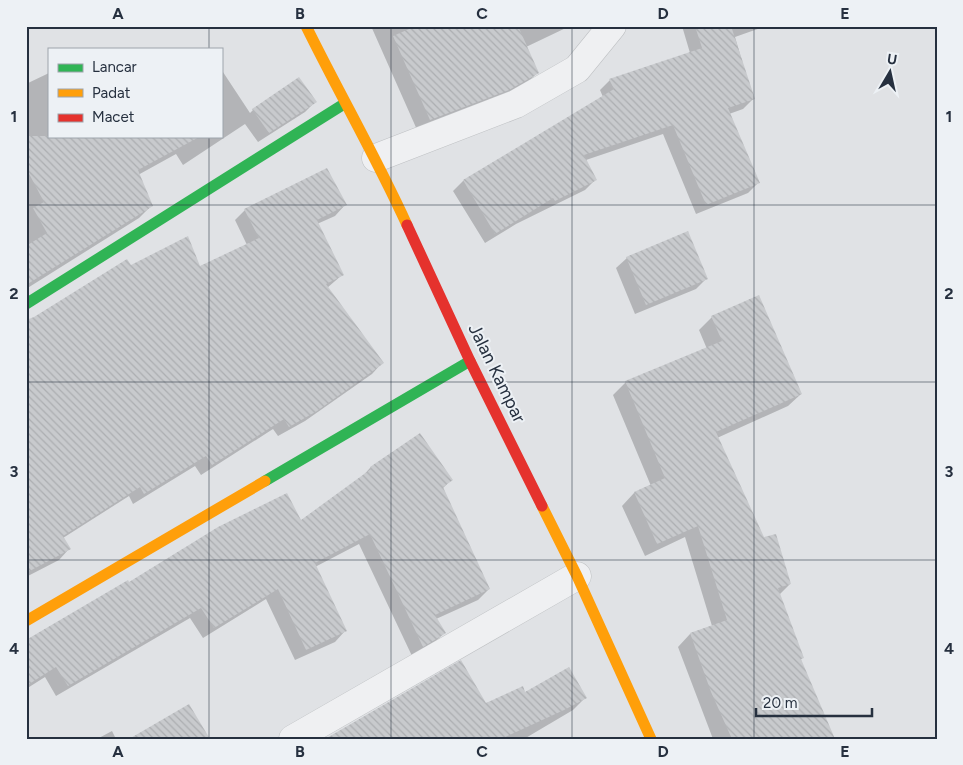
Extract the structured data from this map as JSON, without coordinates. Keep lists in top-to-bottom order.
{
  "streets": {
    "street": ["Jalan Kampar"]
  },
  "legend": ["Lancar", "Padat", "Macet"],
  "scale_bar": "20 m",
  "north": "top",
  "grid": {
    "columns": [
      "A",
      "B",
      "C",
      "D",
      "E"
    ],
    "rows": [
      "1",
      "2",
      "3",
      "4"
    ]
  }
}
